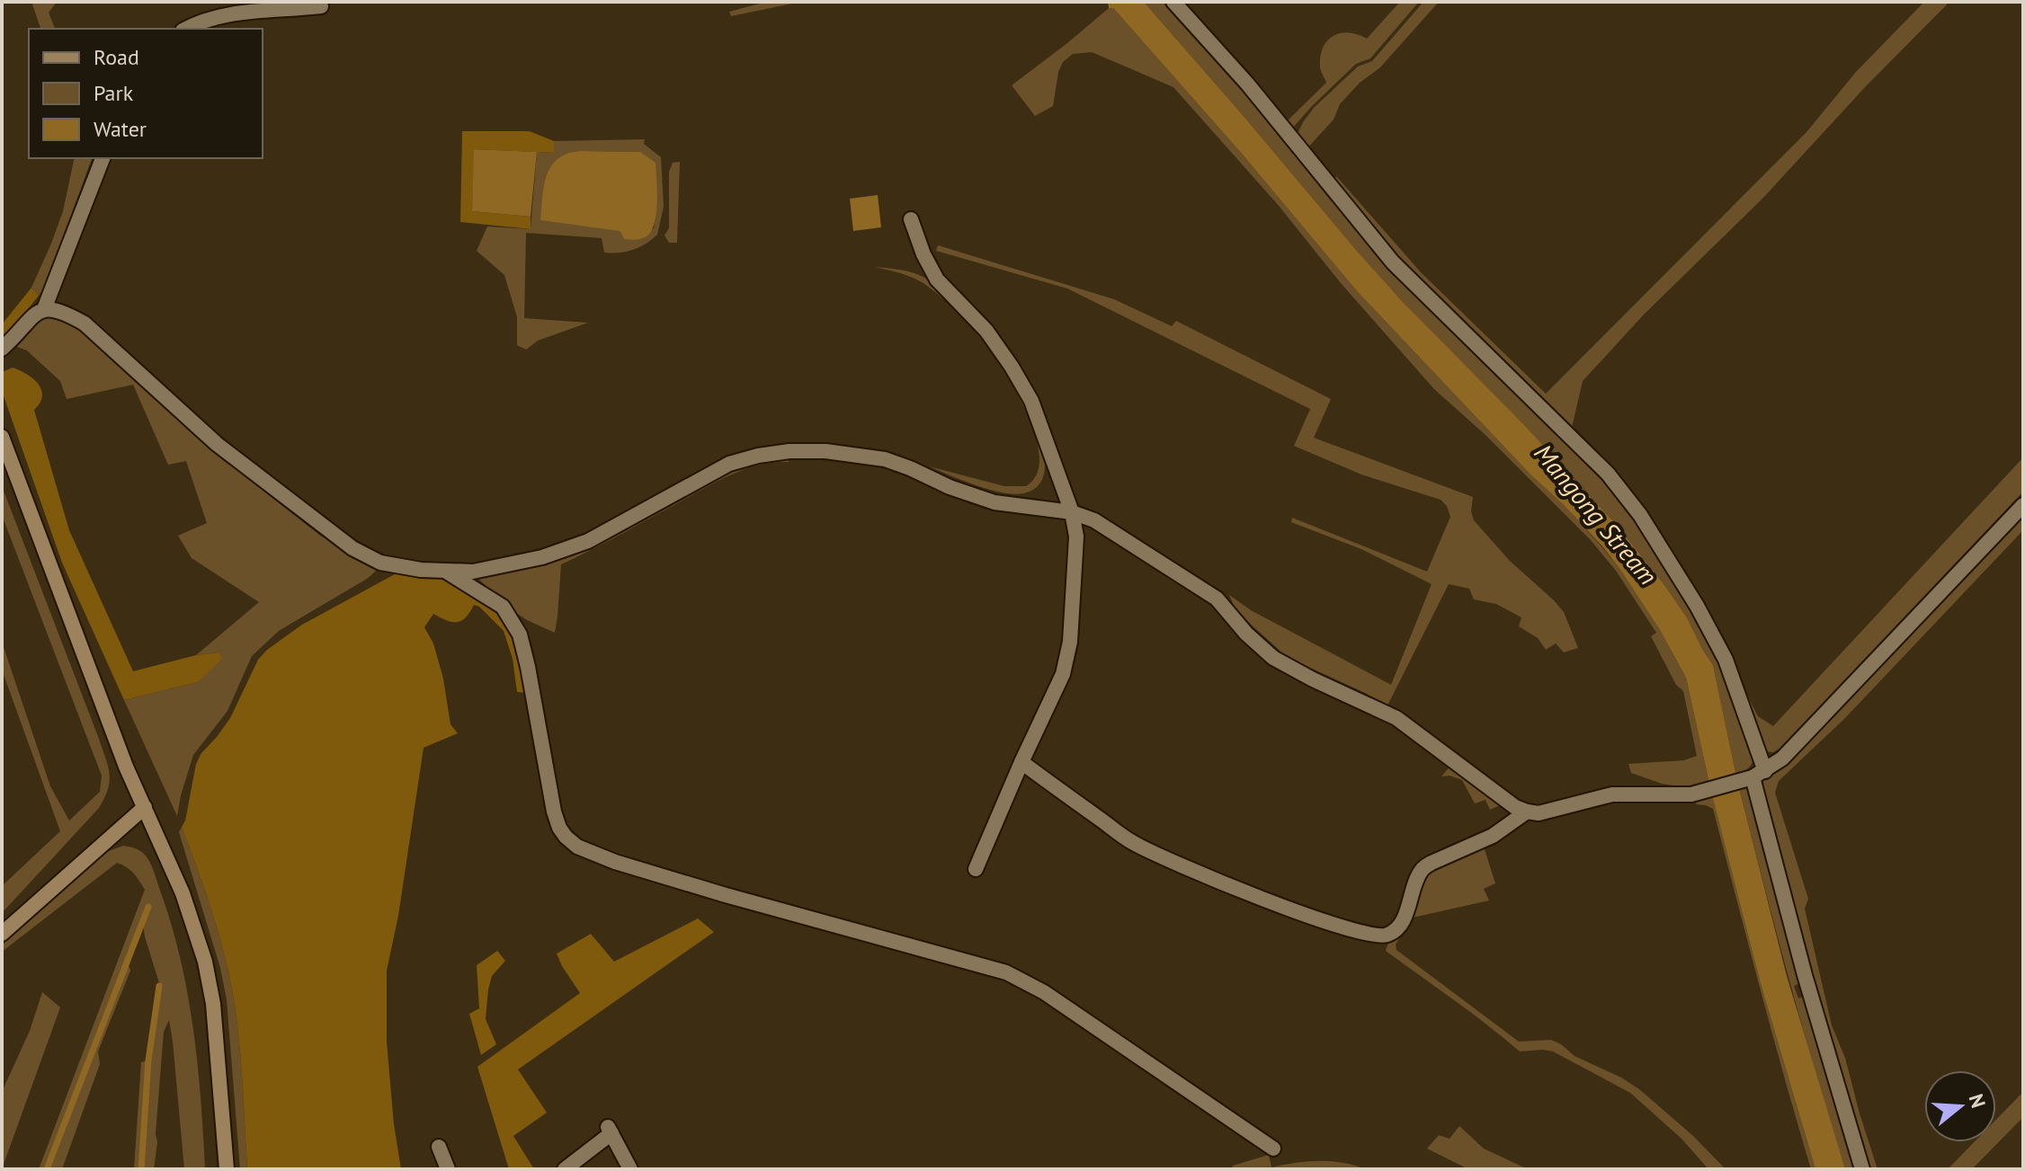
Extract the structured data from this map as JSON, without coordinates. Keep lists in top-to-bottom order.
{
  "water": ["Mangong Stream"],
  "legend": ["Road", "Park", "Water"],
  "north": "right"
}
